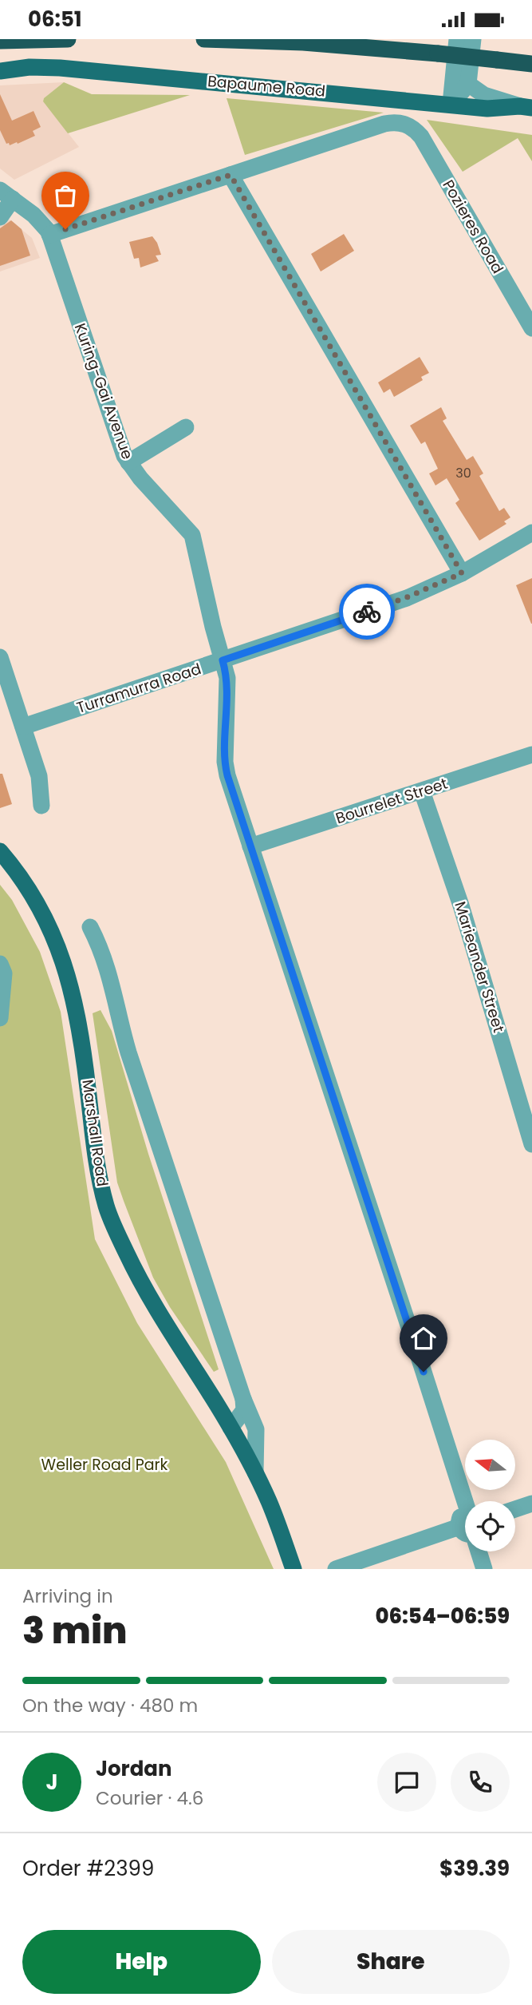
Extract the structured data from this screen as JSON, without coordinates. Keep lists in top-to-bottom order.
{
  "streets": {
    "main road": ["Bapaume Road", "Marshall Road"],
    "street": [
      "Pozieres Road",
      "Kuring-Gai Avenue",
      "Turramurra Road",
      "Bourrelet Street",
      "Marieander Street"
    ]
  },
  "crossings": [
    ["Kuring-Gai Avenue", "Turramurra Road"],
    ["Kuring-Gai Avenue", "Bourrelet Street"],
    ["Bourrelet Street", "Marieander Street"]
  ],
  "parks": ["Weller Road Park"],
  "house_numbers": ["30"],
  "north": "left",
  "page": {
    "status": "06:51",
    "heading": ["3 min", "Arriving in", "06:54–06:59"],
    "panel": [
      "Jordan",
      "Courier · 4.6",
      "Order #2399",
      "$39.39"
    ],
    "bar": "On the way · 480 m",
    "round": "J",
    "buttons": ["Help", "Share"]
  }
}
